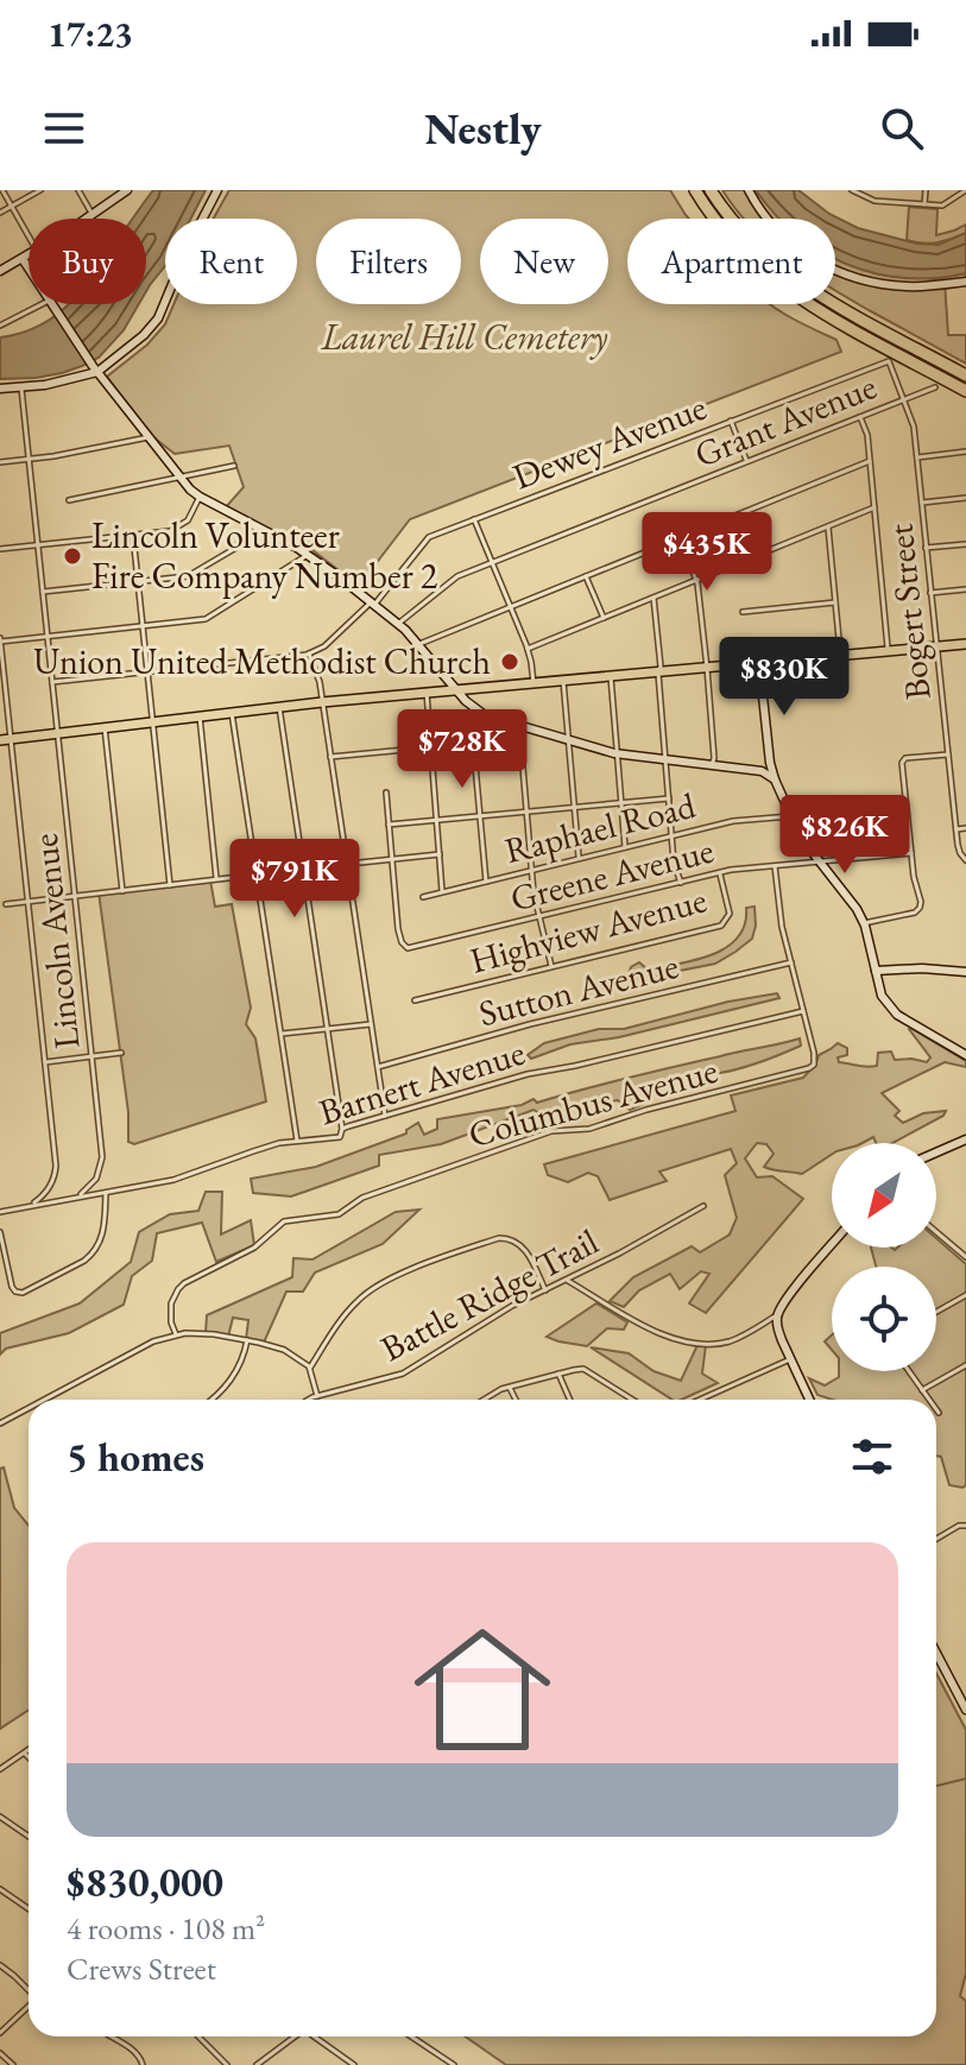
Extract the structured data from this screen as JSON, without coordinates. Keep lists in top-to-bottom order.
{
  "streets": {
    "street": [
      "Grant Avenue",
      "Dewey Avenue",
      "Bogert Street",
      "Raphael Road",
      "Greene Avenue",
      "Highview Avenue",
      "Lincoln Avenue",
      "Sutton Avenue",
      "Barnert Avenue",
      "Columbus Avenue",
      "Battle Ridge Trail"
    ]
  },
  "crossings": [
    ["Grant Avenue", "Bogert Street"],
    ["Dewey Avenue", "Bogert Street"],
    ["Greene Avenue", "Highview Avenue"],
    ["Lincoln Avenue", "Barnert Avenue"],
    ["Barnert Avenue", "Columbus Avenue"]
  ],
  "parks": ["Laurel Hill Cemetery"],
  "places": ["Lincoln Volunteer Fire Company Number 2", "Union United Methodist Church"],
  "north": "bottom left",
  "page": {
    "status": "17:23",
    "header": "Nestly",
    "chip": [
      "Buy",
      "Rent",
      "Filters",
      "New",
      "Apartment"
    ],
    "price": [
      "$435K",
      "$830K",
      "$728K",
      "$826K",
      "$791K"
    ],
    "heading": "5 homes",
    "list": [
      {
        "name": "$830,000",
        "note": "4 rooms · 108 m² · Crews Street"
      }
    ]
  }
}
